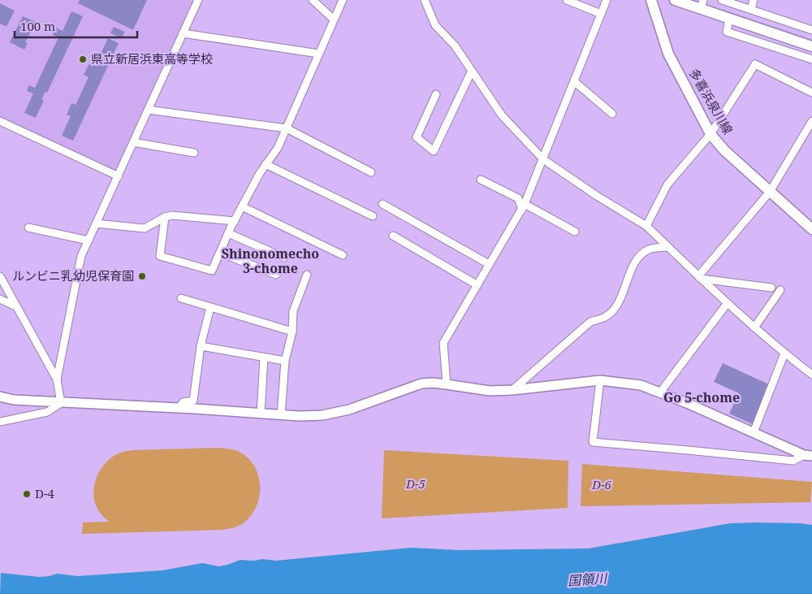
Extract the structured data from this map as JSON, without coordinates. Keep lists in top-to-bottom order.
{
  "streets": {
    "main road": ["多喜浜泉川線"]
  },
  "districts": ["Shinonomecho 3-chome", "Go 5-chome"],
  "water": ["国領川"],
  "parks": ["D-5", "D-6"],
  "places": ["県立新居浜東高等学校", "ルンビニ乳幼児保育園", "D-4"],
  "scale_bar": "100 m"
}
